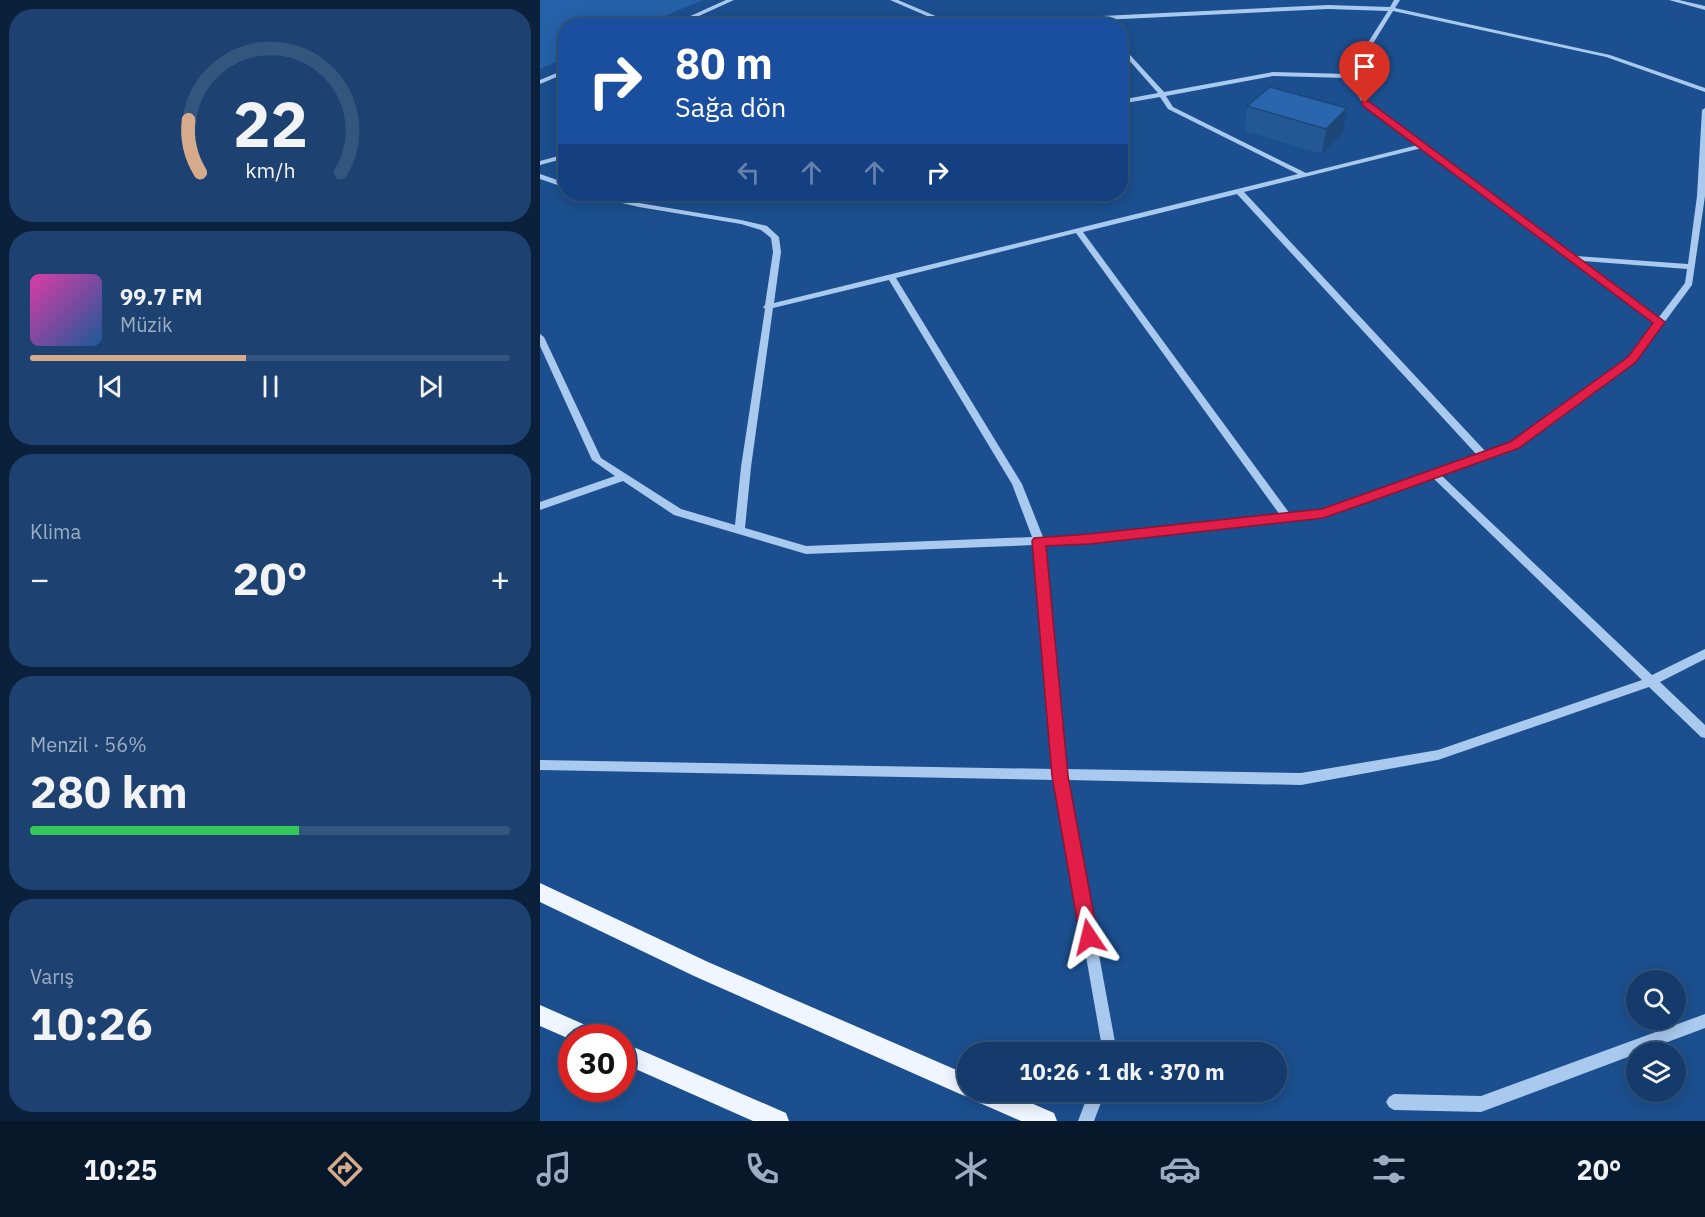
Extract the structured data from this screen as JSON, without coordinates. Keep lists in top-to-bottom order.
{
  "page": {
    "turn": ["80 m", "Sağa dön"],
    "song": ["99.7 FM", "Müzik"],
    "tile": [
      "Klima",
      ["Menzil · 56%", "280 km"],
      ["Varış", "10:26"]
    ],
    "heat": ["−", "20°", "+"],
    "limit": "30",
    "trip": "10:26 · 1 dk · 370 m",
    "tabs": ["10:25", "20°"],
    "gauge": ["22", "km/h"]
  }
}
